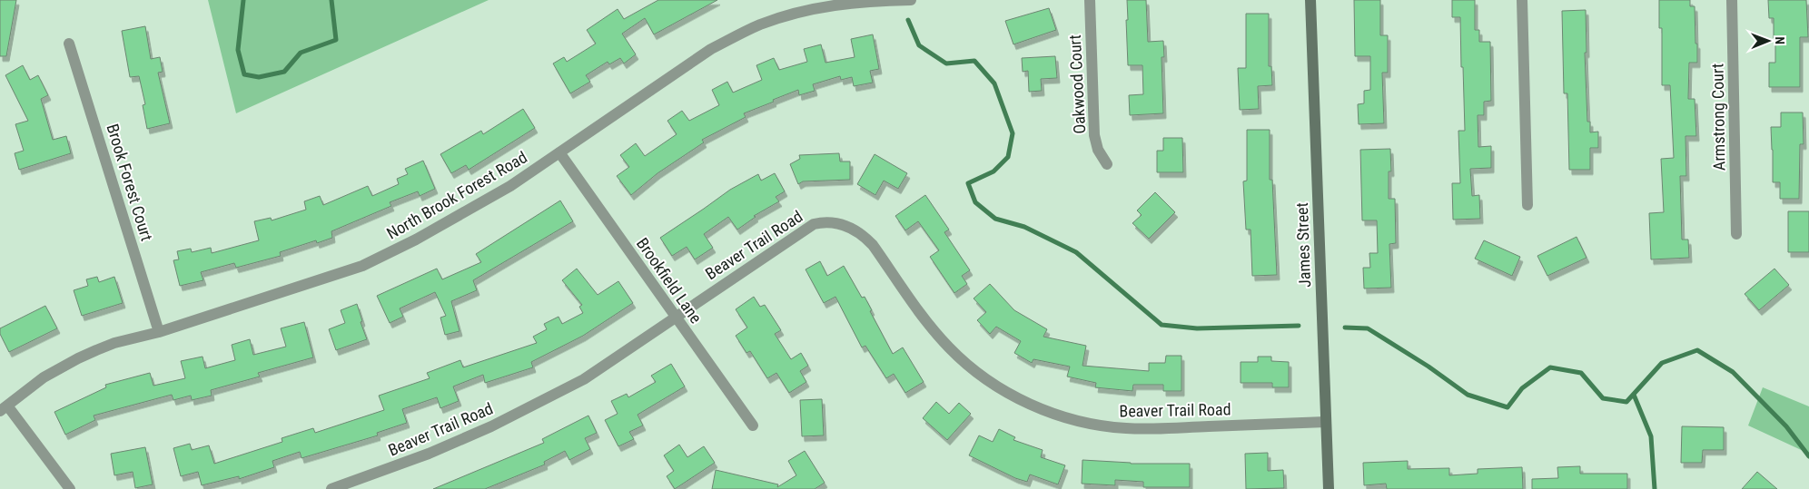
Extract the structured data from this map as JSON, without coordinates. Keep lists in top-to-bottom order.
{
  "streets": {
    "street": [
      "Oakwood Court",
      "Armstrong Court",
      "Brook Forest Court",
      "North Brook Forest Road",
      "Beaver Trail Road",
      "James Street",
      "Brookfield Lane"
    ]
  },
  "crossings": [
    ["Brook Forest Court", "North Brook Forest Road"],
    ["North Brook Forest Road", "Brookfield Lane"],
    ["Beaver Trail Road", "James Street"],
    ["Beaver Trail Road", "Brookfield Lane"]
  ],
  "north": "right"
}
